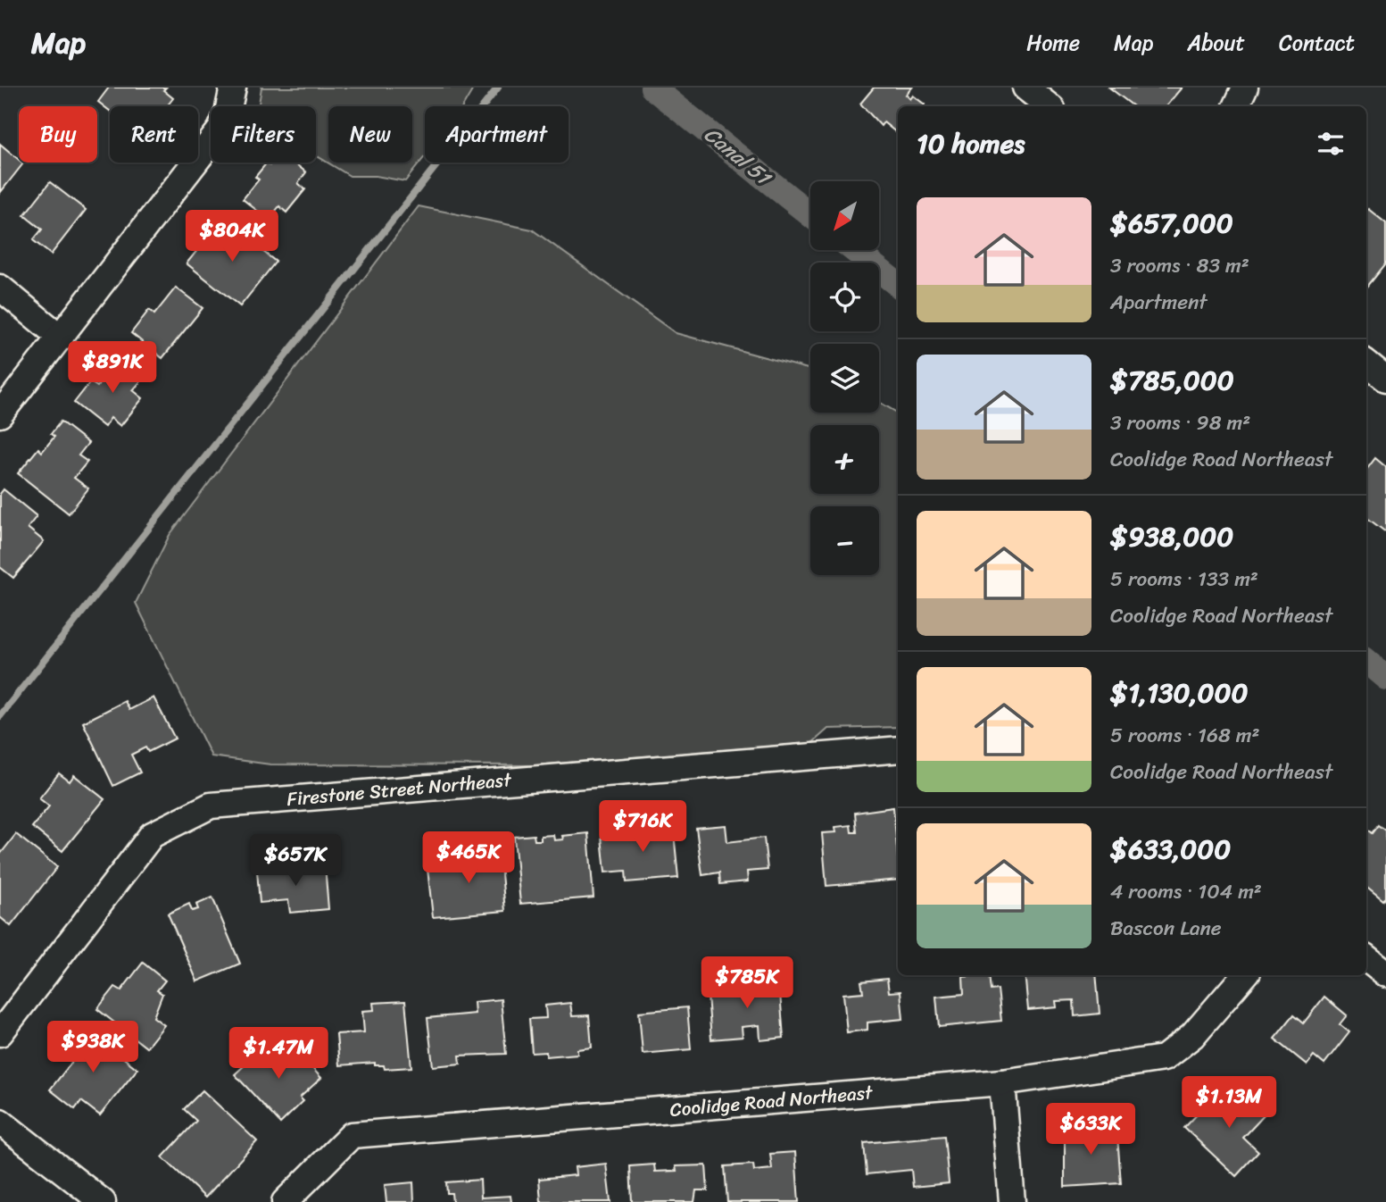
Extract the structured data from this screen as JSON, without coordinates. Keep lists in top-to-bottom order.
{
  "streets": {
    "street": ["Firestone Street Northeast", "Coolidge Road Northeast"]
  },
  "water": ["Canal 51"],
  "north": "bottom left",
  "page": {
    "header": "Map",
    "nav": [
      "Home",
      "Map",
      "About",
      "Contact"
    ],
    "chip": [
      "Buy",
      "Rent",
      "Filters",
      "New",
      "Apartment"
    ],
    "heading": "10 homes",
    "map_buttons": ["+", "−"],
    "list": [
      {
        "name": "$657,000",
        "note": "3 rooms · 83 m² · Apartment"
      },
      {
        "name": "$785,000",
        "note": "3 rooms · 98 m² · Coolidge Road Northeast"
      },
      {
        "name": "$938,000",
        "note": "5 rooms · 133 m² · Coolidge Road Northeast"
      },
      {
        "name": "$1,130,000",
        "note": "5 rooms · 168 m² · Coolidge Road Northeast"
      },
      {
        "name": "$633,000",
        "note": "4 rooms · 104 m² · Bascon Lane"
      }
    ],
    "price": [
      "$804K",
      "$891K",
      "$716K",
      "$465K",
      "$657K",
      "$785K",
      "$938K",
      "$1.47M",
      "$1.13M",
      "$633K"
    ]
  }
}
